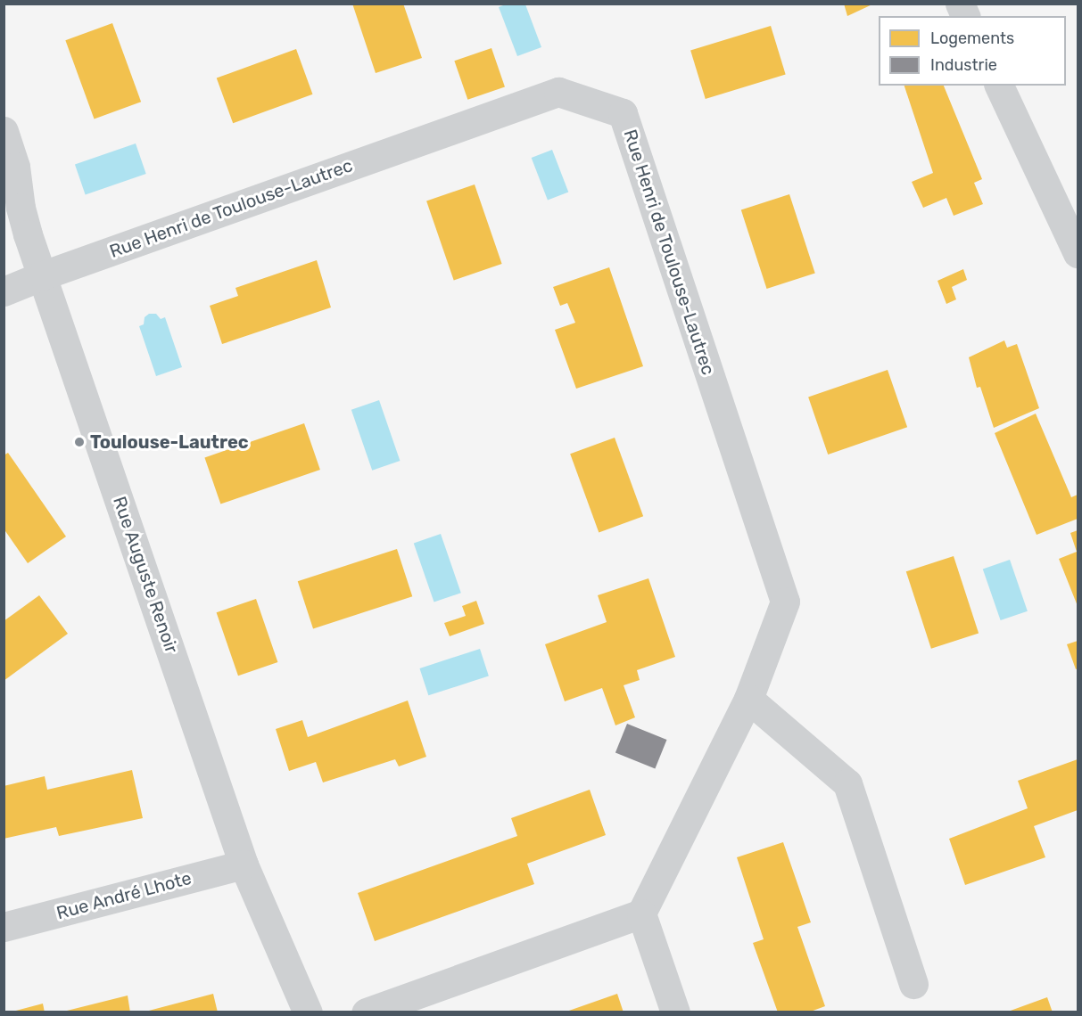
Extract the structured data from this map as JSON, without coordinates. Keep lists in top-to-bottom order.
{
  "streets": {
    "street": ["Rue Henri de Toulouse-Lautrec", "Rue Auguste Renoir", "Rue André Lhote"]
  },
  "crossings": [
    ["Rue Henri de Toulouse-Lautrec", "Rue Auguste Renoir"],
    ["Rue Auguste Renoir", "Rue André Lhote"]
  ],
  "places": ["Toulouse-Lautrec"],
  "legend": ["Logements", "Industrie"]
}
